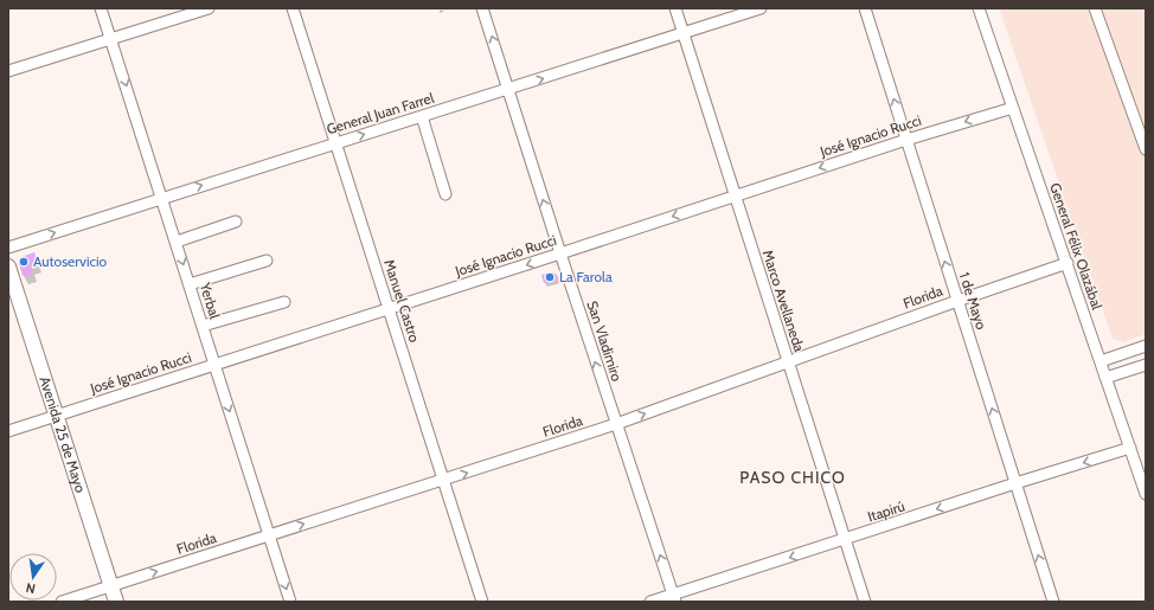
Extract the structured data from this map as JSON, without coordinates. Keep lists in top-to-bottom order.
{
  "streets": {
    "main road": ["Avenida 25 de Mayo"],
    "street": [
      "General Juan Farrel",
      "José Ignacio Rucci",
      "General Félix Olazábal",
      "Florida",
      "Yerbal",
      "Manuel Castro",
      "Marco Avellaneda",
      "1 de Mayo",
      "San Vladimiro",
      "Itapirú"
    ]
  },
  "crossings": [
    ["General Juan Farrel", "Yerbal"],
    ["General Juan Farrel", "Manuel Castro"],
    ["General Juan Farrel", "Marco Avellaneda"],
    ["General Juan Farrel", "San Vladimiro"],
    ["José Ignacio Rucci", "General Félix Olazábal"],
    ["José Ignacio Rucci", "Yerbal"],
    ["José Ignacio Rucci", "Manuel Castro"],
    ["José Ignacio Rucci", "Marco Avellaneda"],
    ["José Ignacio Rucci", "1 de Mayo"],
    ["José Ignacio Rucci", "San Vladimiro"],
    ["José Ignacio Rucci", "Avenida 25 de Mayo"],
    ["General Félix Olazábal", "Florida"],
    ["General Félix Olazábal", "Itapirú"],
    ["Florida", "Yerbal"],
    ["Florida", "Manuel Castro"],
    ["Florida", "Marco Avellaneda"],
    ["Florida", "1 de Mayo"],
    ["Florida", "San Vladimiro"],
    ["Florida", "Avenida 25 de Mayo"],
    ["Marco Avellaneda", "Itapirú"],
    ["1 de Mayo", "Itapirú"],
    ["San Vladimiro", "Itapirú"]
  ],
  "one_way": [
    "General Juan Farrel",
    "José Ignacio Rucci",
    "Florida",
    "Yerbal",
    "1 de Mayo",
    "San Vladimiro",
    "Itapirú"
  ],
  "districts": ["PASO CHICO"],
  "places": ["Autoservicio", "La Farola"],
  "north": "bottom"
}
